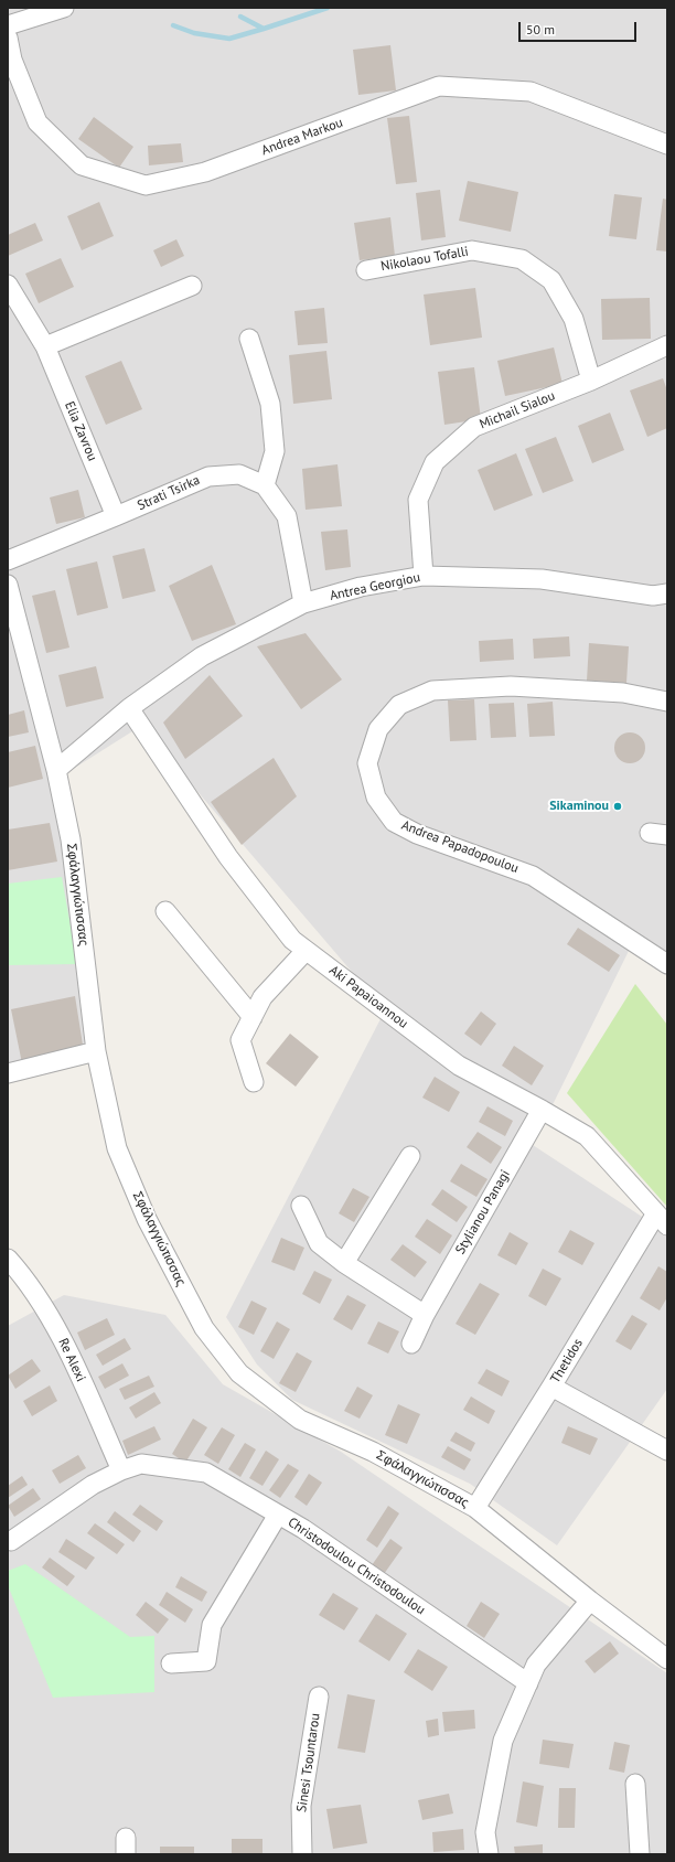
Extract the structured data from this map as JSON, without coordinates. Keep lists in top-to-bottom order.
{
  "streets": {
    "street": [
      "Andrea Markou",
      "Nikolaou Tofalli",
      "Michail Sialou",
      "Elia Zavrou",
      "Strati Tsirka",
      "Antrea Georgiou",
      "Andrea Papadopoulou",
      "Σφάλαγγιώτισσας",
      "Aki Papaioannou",
      "Stylianou Panagi",
      "Re Alexi",
      "Thetidos",
      "Christodoulou Christodoulou",
      "Sinesi Tsountarou"
    ]
  },
  "crossings": [
    ["Nikolaou Tofalli", "Michail Sialou"],
    ["Michail Sialou", "Antrea Georgiou"],
    ["Elia Zavrou", "Strati Tsirka"],
    ["Antrea Georgiou", "Σφάλαγγιώτισσας"],
    ["Antrea Georgiou", "Aki Papaioannou"],
    ["Σφάλαγγιώτισσας", "Thetidos"],
    ["Aki Papaioannou", "Stylianou Panagi"],
    ["Aki Papaioannou", "Thetidos"],
    ["Re Alexi", "Christodoulou Christodoulou"]
  ],
  "places": ["Sikaminou"],
  "scale_bar": "50 m"
}
